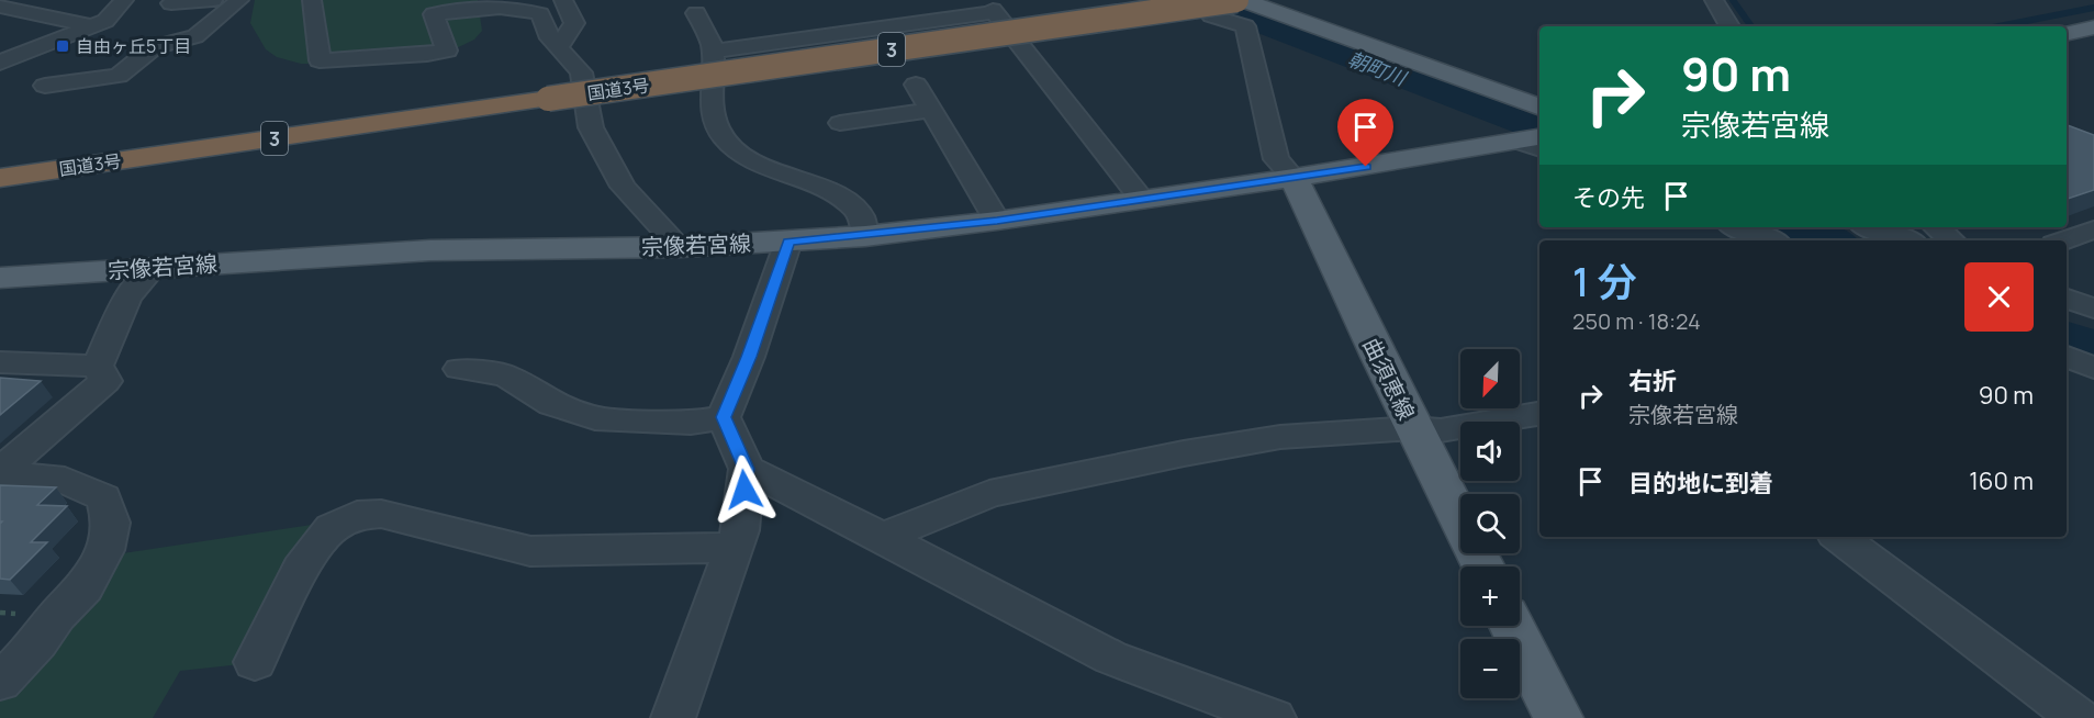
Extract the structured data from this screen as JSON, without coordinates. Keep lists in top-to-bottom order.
{
  "streets": {
    "highway": ["3", "国道3号"],
    "main road": ["宗像若宮線", "曲須恵線"]
  },
  "crossings": [
    ["宗像若宮線", "曲須恵線"]
  ],
  "water": ["朝町川"],
  "places": {
    "transit": ["自由ヶ丘5丁目"]
  },
  "north": "bottom left",
  "page": {
    "turn": ["90 m", "宗像若宮線"],
    "then": "その先",
    "heading": ["1 分", "250 m · 18:24"],
    "map_buttons": ["+", "−"],
    "list": [
      {
        "name": "右折",
        "note": "宗像若宮線",
        "value": "90 m"
      },
      {
        "name": "目的地に到着",
        "value": "160 m"
      }
    ]
  }
}
